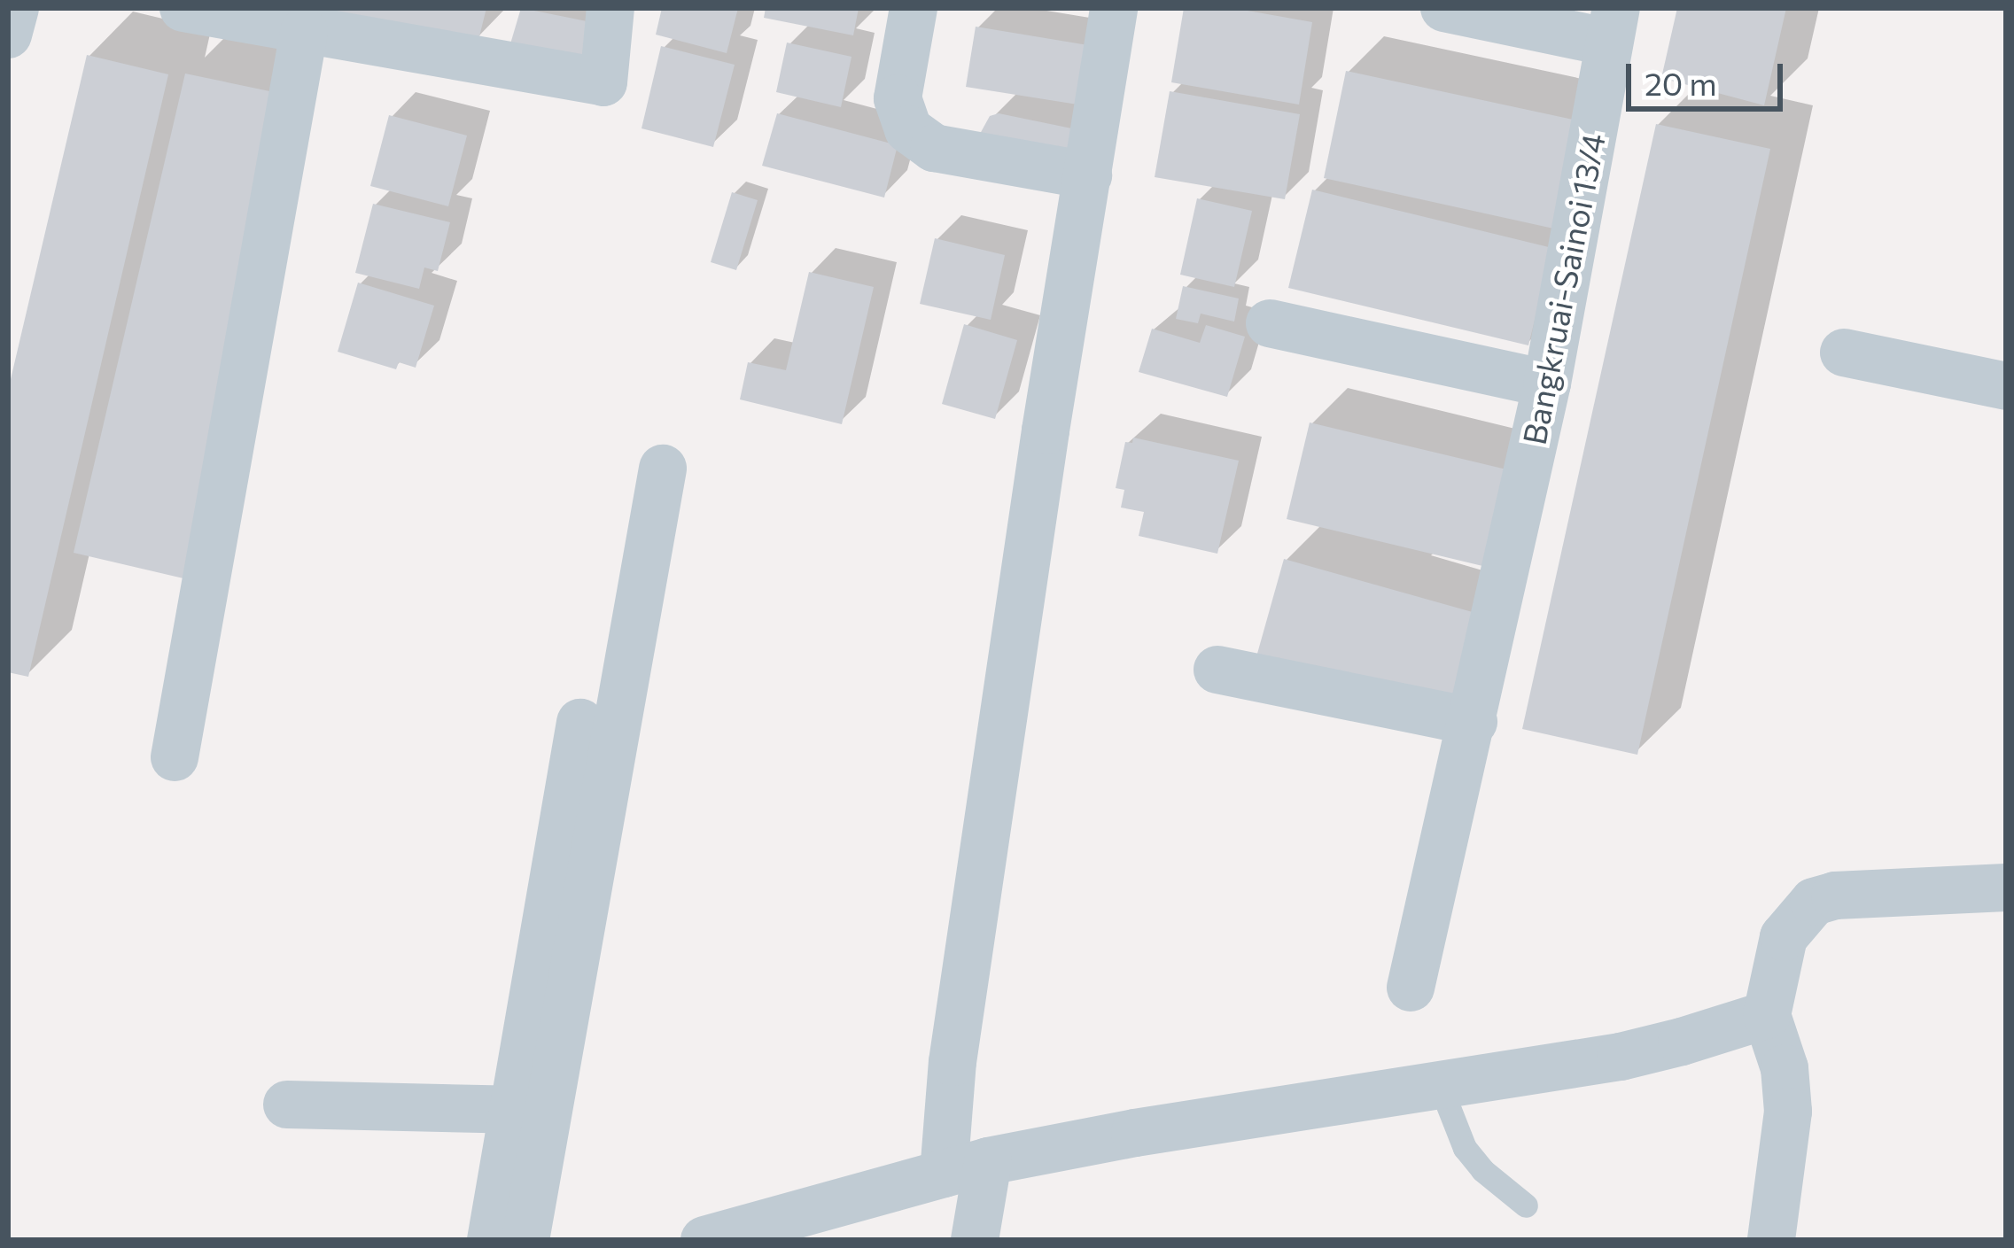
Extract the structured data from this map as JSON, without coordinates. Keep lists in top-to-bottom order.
{
  "streets": {
    "street": ["Bangkruai-Sainoi 13/4"]
  },
  "scale_bar": "20 m"
}
